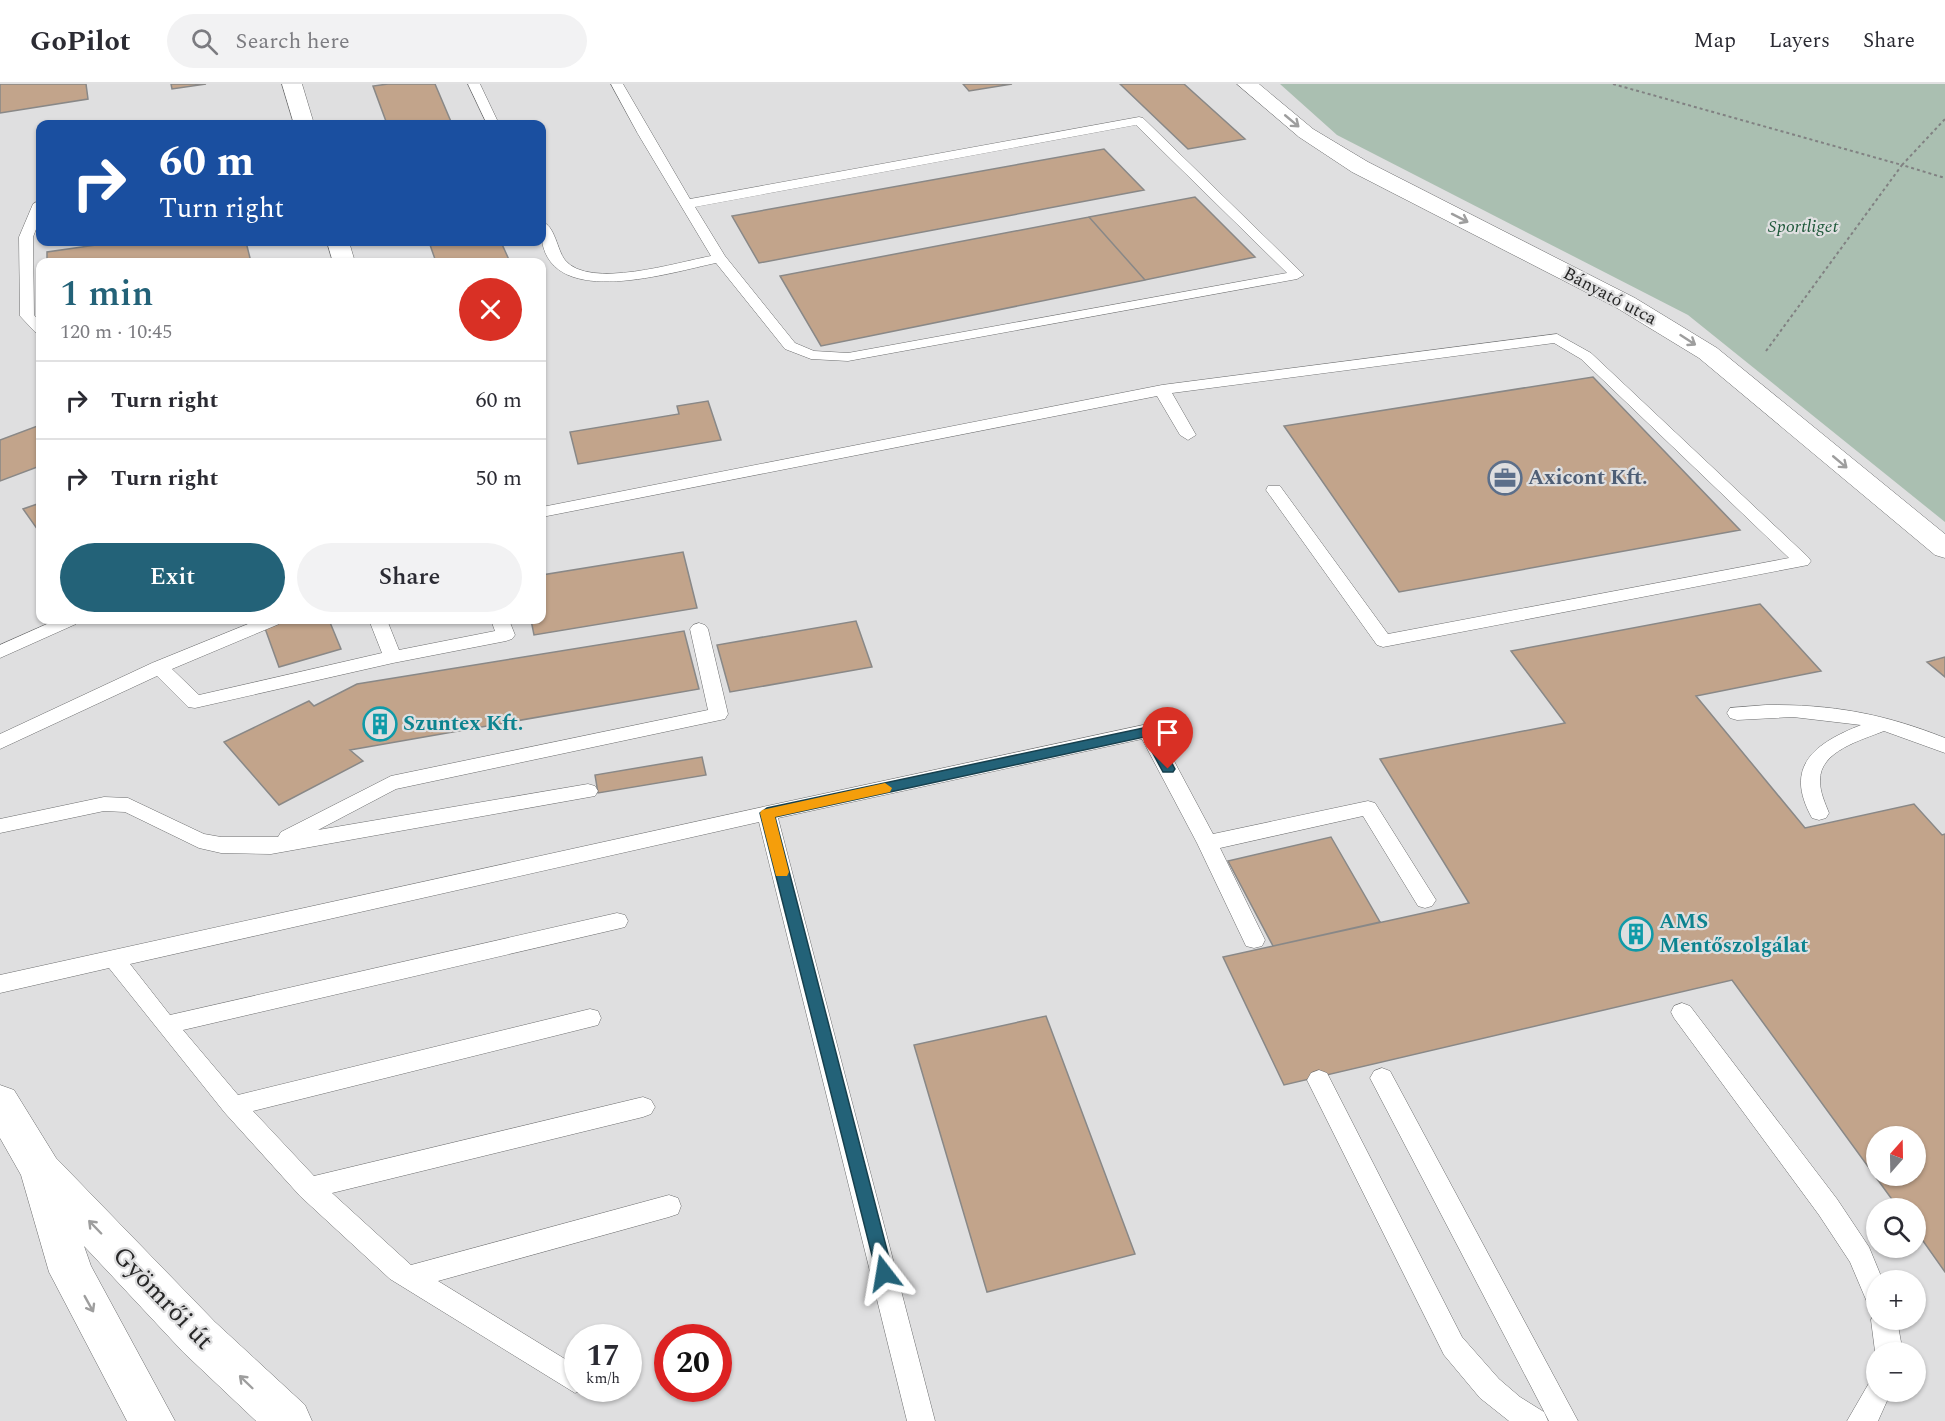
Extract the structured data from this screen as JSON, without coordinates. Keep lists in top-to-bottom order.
{
  "streets": {
    "street": ["Bányató utca", "Gyömrői út"]
  },
  "one_way": ["Bányató utca"],
  "parks": ["Sportliget"],
  "places": {
    "office": ["Axicont Kft."],
    "building": ["Szuntex Kft.", "AMS Mentőszolgálat"]
  },
  "north": "top",
  "page": {
    "header": "GoPilot",
    "search": "Search here",
    "nav": ["Map", "Layers", "Share"],
    "turn": ["60 m", "Turn right"],
    "heading": ["1 min", "120 m · 10:45"],
    "list": [
      {
        "name": "Turn right",
        "value": "60 m"
      },
      {
        "name": "Turn right",
        "value": "50 m"
      }
    ],
    "buttons": ["Exit", "Share"],
    "map_buttons": ["+", "−"],
    "speed": "17 km/h",
    "limit": "20"
  }
}
